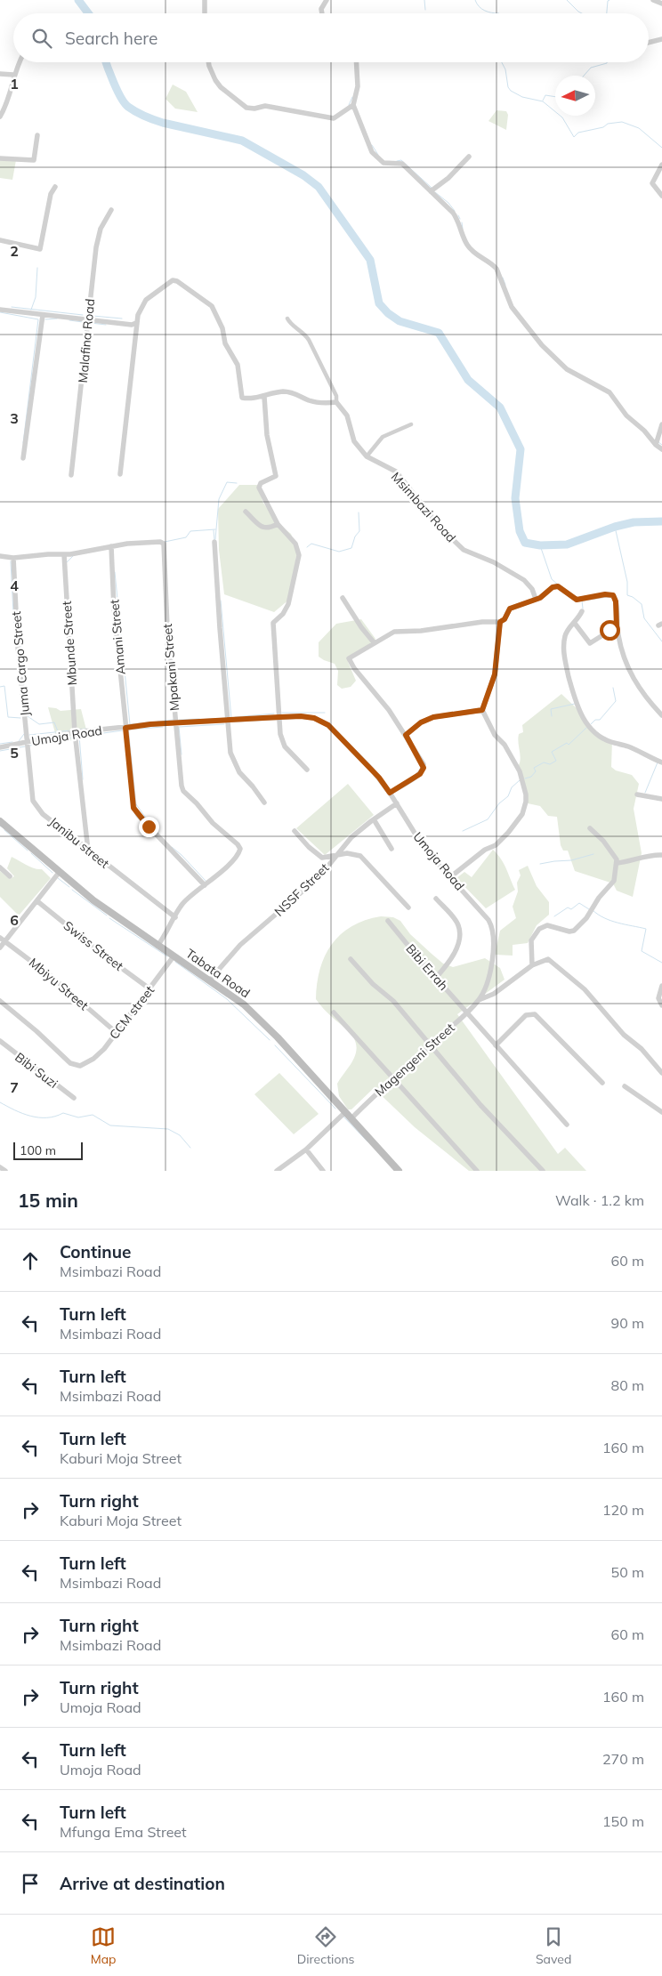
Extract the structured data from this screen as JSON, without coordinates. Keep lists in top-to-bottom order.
{
  "streets": {
    "main road": ["Tabata Road"],
    "street": [
      "Malafina Road",
      "Msimbazi Road",
      "Amani Street",
      "Mbunde Street",
      "Juma Cargo Street",
      "Mpakani Street",
      "Umoja Road",
      "Janibu street",
      "NSSF Street",
      "Swiss Street",
      "Bibi Errah",
      "Mbiyu Street",
      "CCM street",
      "Magengeni Street",
      "Bibi Suzi"
    ]
  },
  "crossings": [
    ["Amani Street", "Mpakani Street"],
    ["Amani Street", "Umoja Road"],
    ["Mbunde Street", "Umoja Road"],
    ["Mbunde Street", "Janibu street"],
    ["Juma Cargo Street", "Umoja Road"],
    ["Juma Cargo Street", "Janibu street"],
    ["Mpakani Street", "Umoja Road"],
    ["Umoja Road", "Janibu street"],
    ["Umoja Road", "NSSF Street"],
    ["Umoja Road", "Magengeni Street"],
    ["NSSF Street", "Tabata Road"],
    ["Swiss Street", "CCM street"],
    ["Bibi Errah", "Magengeni Street"],
    ["Tabata Road", "CCM street"],
    ["Tabata Road", "Magengeni Street"],
    ["Mbiyu Street", "CCM street"]
  ],
  "scale_bar": "100 m",
  "north": "left",
  "page": {
    "search": "Search here",
    "scale": "100 m",
    "heading": ["15 min", "Walk · 1.2 km"],
    "list": [
      ["Continue", "Msimbazi Road", "60 m"],
      ["Turn left", "Msimbazi Road", "90 m"],
      ["Turn left", "Msimbazi Road", "80 m"],
      ["Turn left", "Kaburi Moja Street", "160 m"],
      ["Turn right", "Kaburi Moja Street", "120 m"],
      ["Turn left", "Msimbazi Road", "50 m"],
      ["Turn right", "Msimbazi Road", "60 m"],
      ["Turn right", "Umoja Road", "160 m"],
      ["Turn left", "Umoja Road", "270 m"],
      ["Turn left", "Mfunga Ema Street", "150 m"],
      "Arrive at destination"
    ],
    "nav": ["Map", "Directions", "Saved"]
  },
  "grid": {
    "rows": [
      "1",
      "2",
      "3",
      "4",
      "5",
      "6",
      "7"
    ]
  }
}
